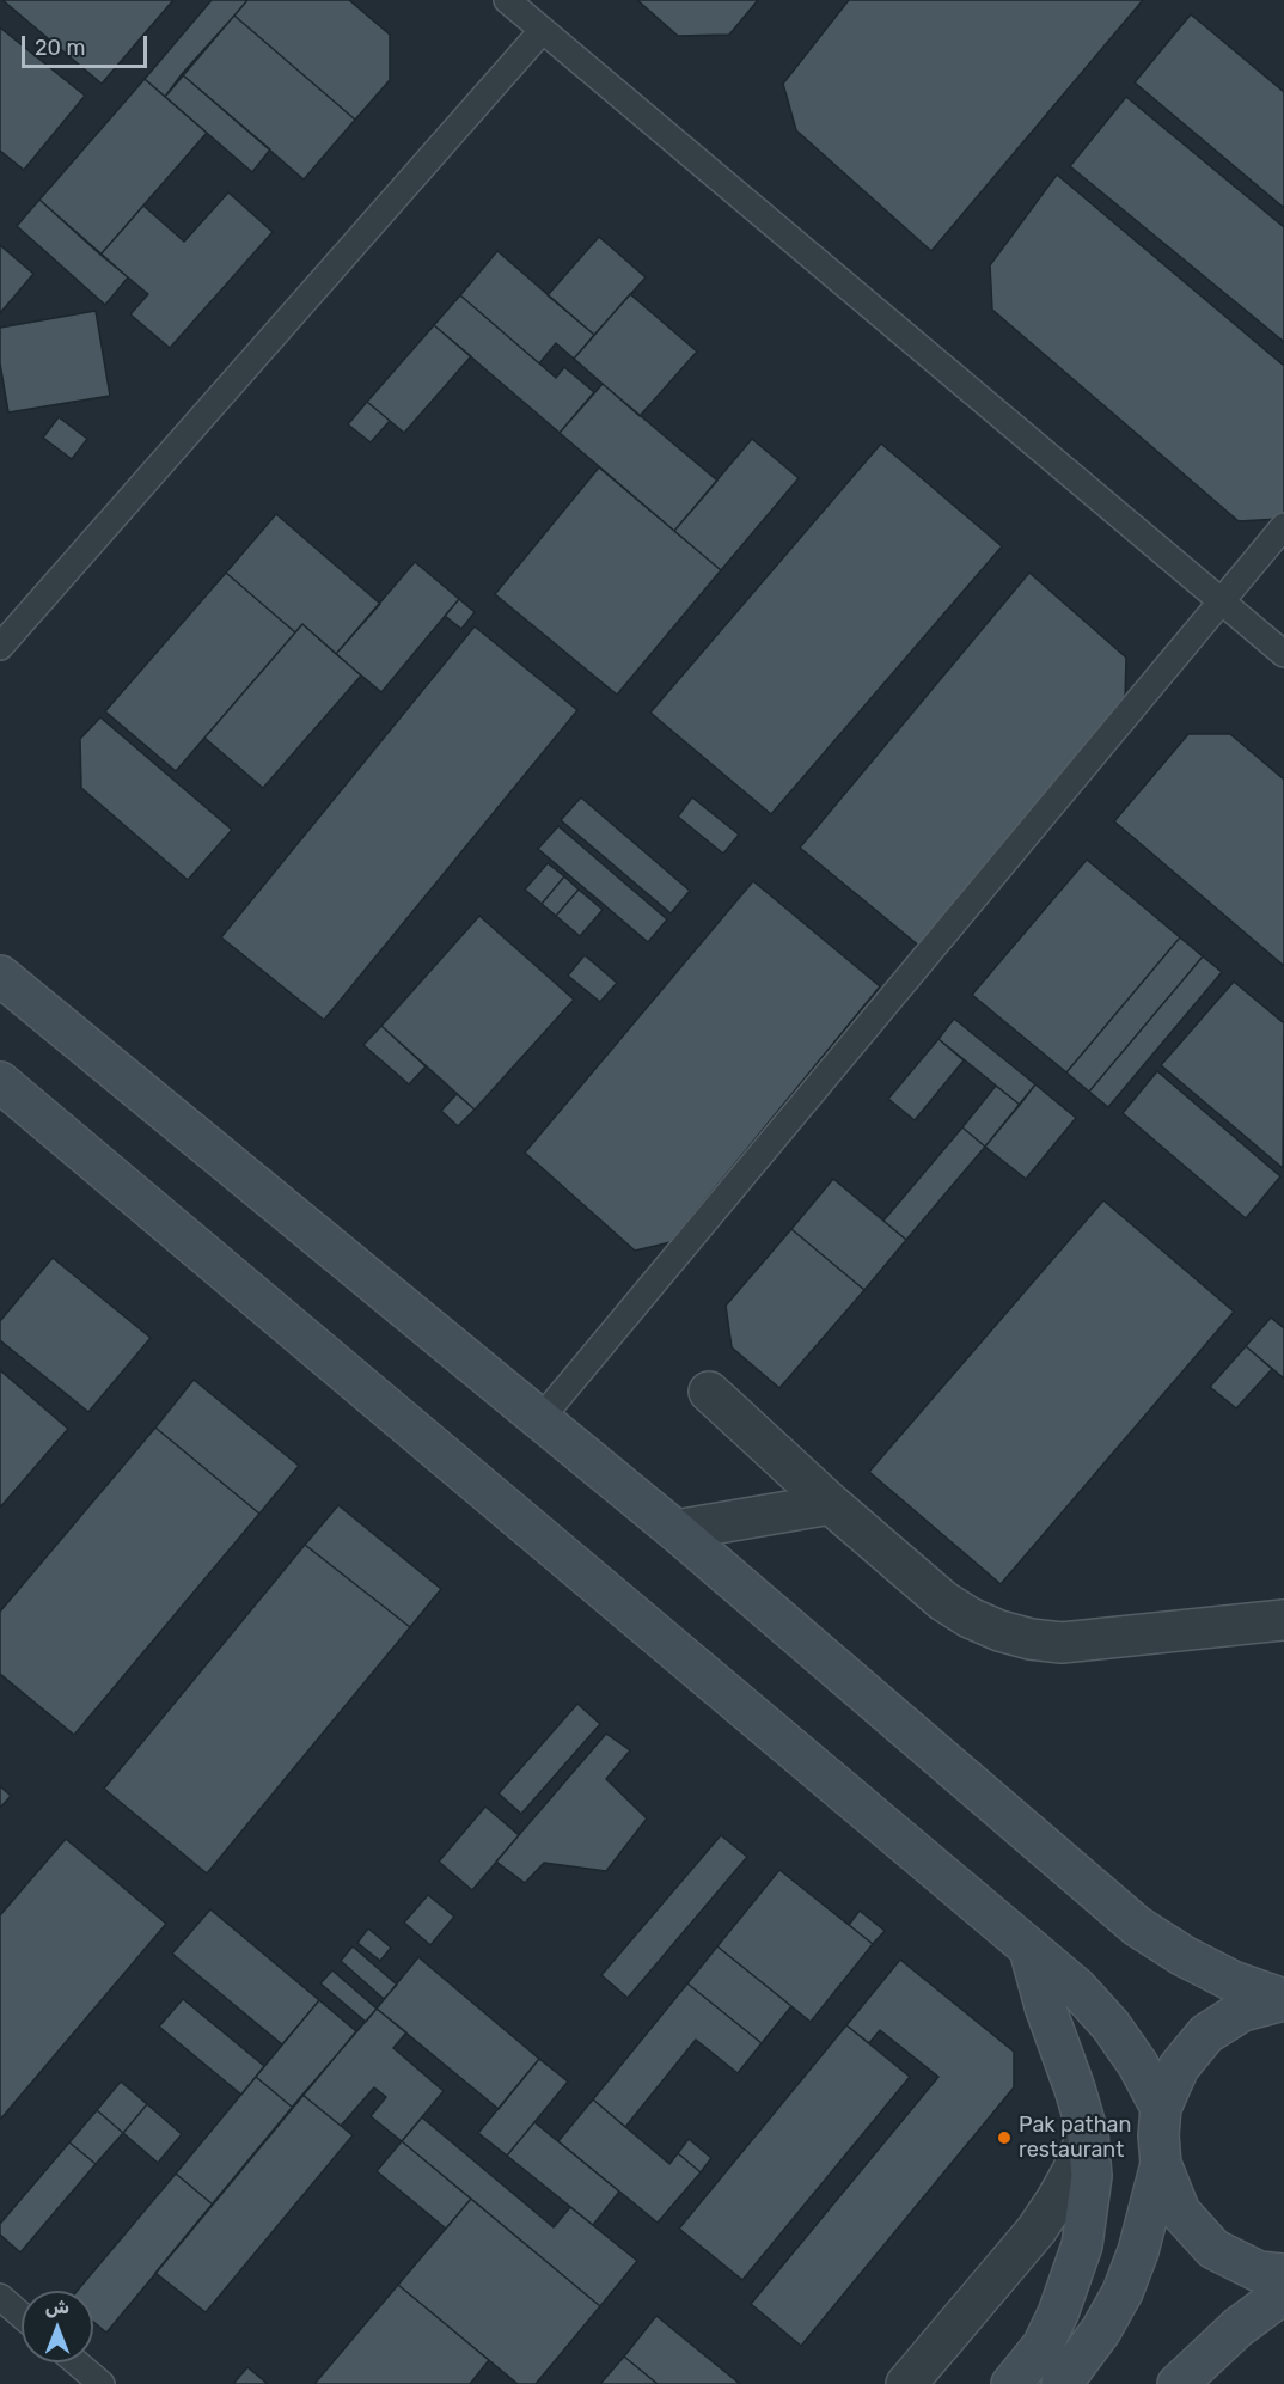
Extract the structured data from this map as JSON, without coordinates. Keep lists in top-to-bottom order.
{
  "places": ["Pak pathan restaurant"],
  "scale_bar": "20 m",
  "north": "top"
}
